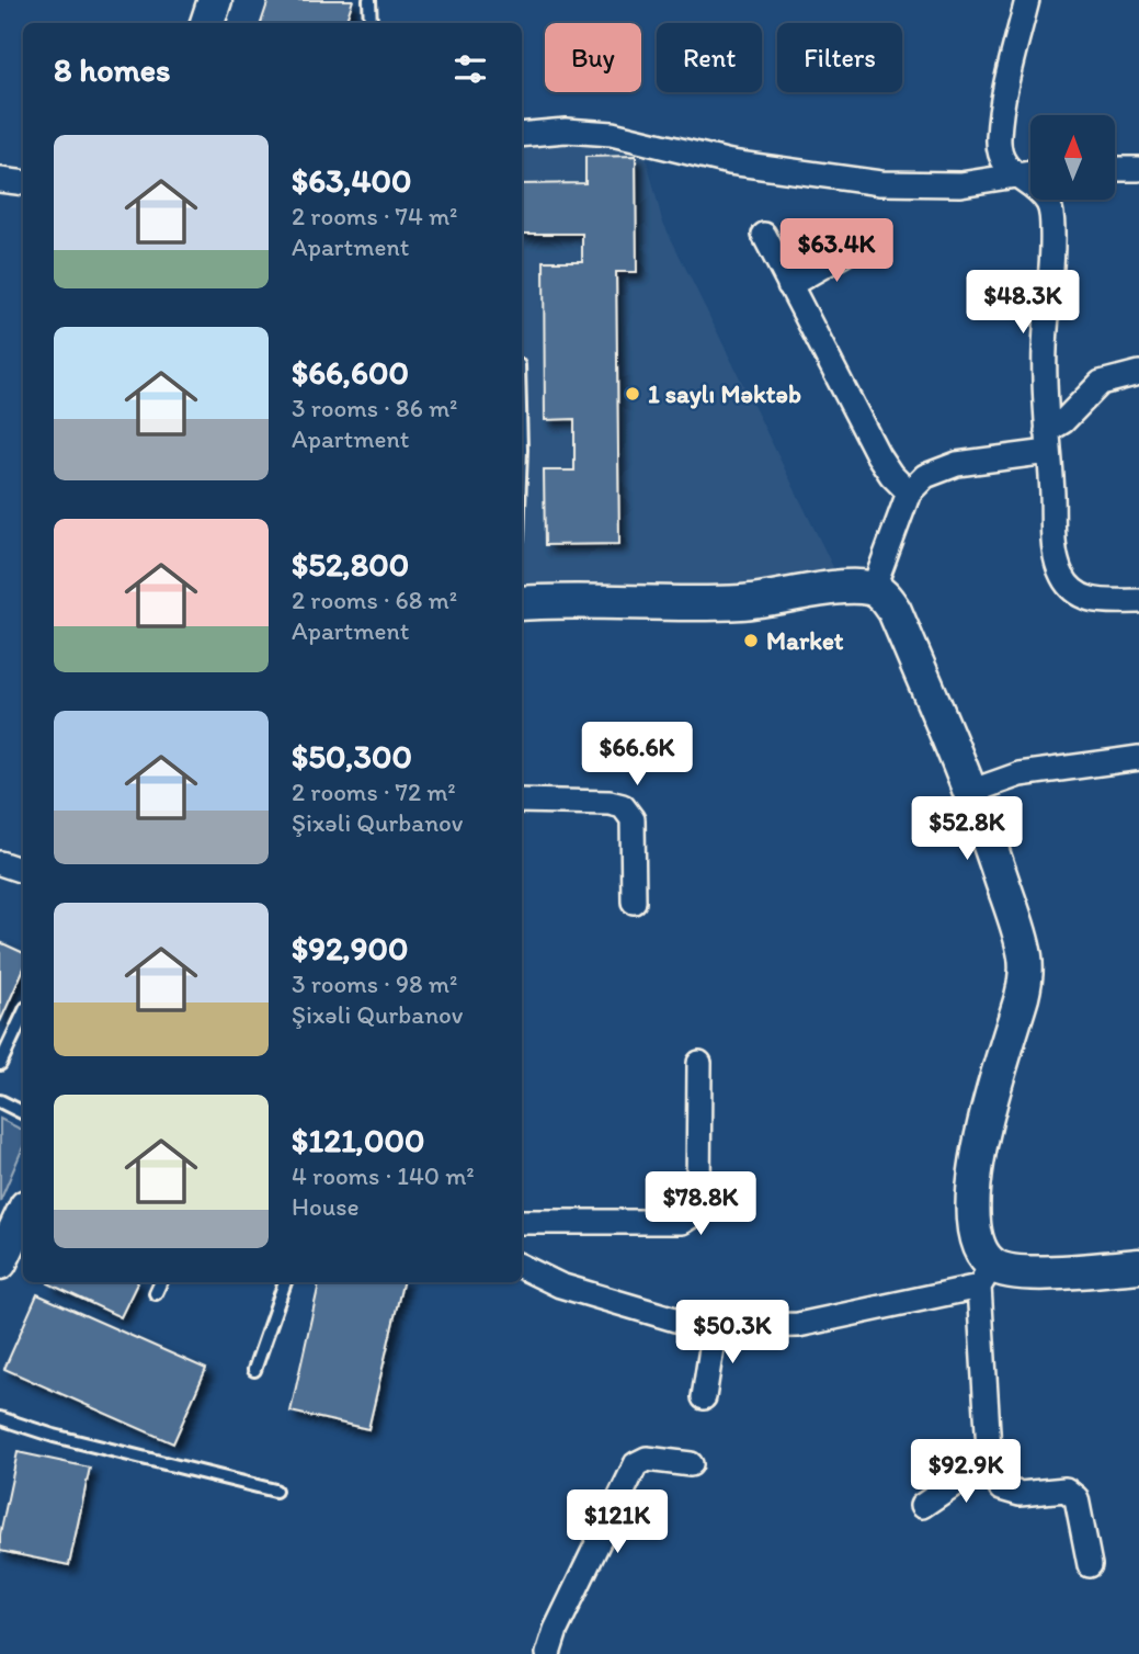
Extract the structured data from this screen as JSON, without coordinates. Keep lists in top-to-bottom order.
{
  "places": ["1 saylı Məktəb", "Market"],
  "north": "top",
  "page": {
    "chip": ["Buy", "Rent", "Filters"],
    "heading": "8 homes",
    "list": [
      {
        "name": "$63,400",
        "note": "2 rooms · 74 m² · Apartment"
      },
      {
        "name": "$66,600",
        "note": "3 rooms · 86 m² · Apartment"
      },
      {
        "name": "$52,800",
        "note": "2 rooms · 68 m² · Apartment"
      },
      {
        "name": "$50,300",
        "note": "2 rooms · 72 m² · Şixəli Qurbanov"
      },
      {
        "name": "$92,900",
        "note": "3 rooms · 98 m² · Şixəli Qurbanov"
      },
      {
        "name": "$121,000",
        "note": "4 rooms · 140 m² · House"
      }
    ],
    "price": [
      "$63.4K",
      "$48.3K",
      "$66.6K",
      "$52.8K",
      "$78.8K",
      "$50.3K",
      "$92.9K",
      "$121K"
    ]
  }
}
